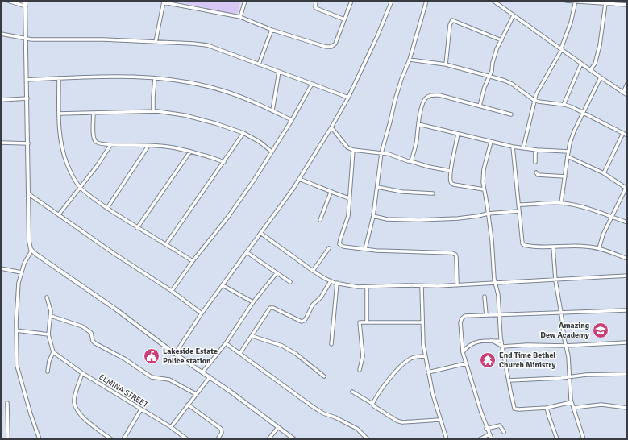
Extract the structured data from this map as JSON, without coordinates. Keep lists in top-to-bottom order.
{
  "streets": {
    "street": ["ELMINA STREET"]
  },
  "places": {
    "school or university": ["Amazing Dew Academy"],
    "public building": ["Lakeside Estate Police station"],
    "temple": ["End Time Bethel Church Ministry"]
  }
}
